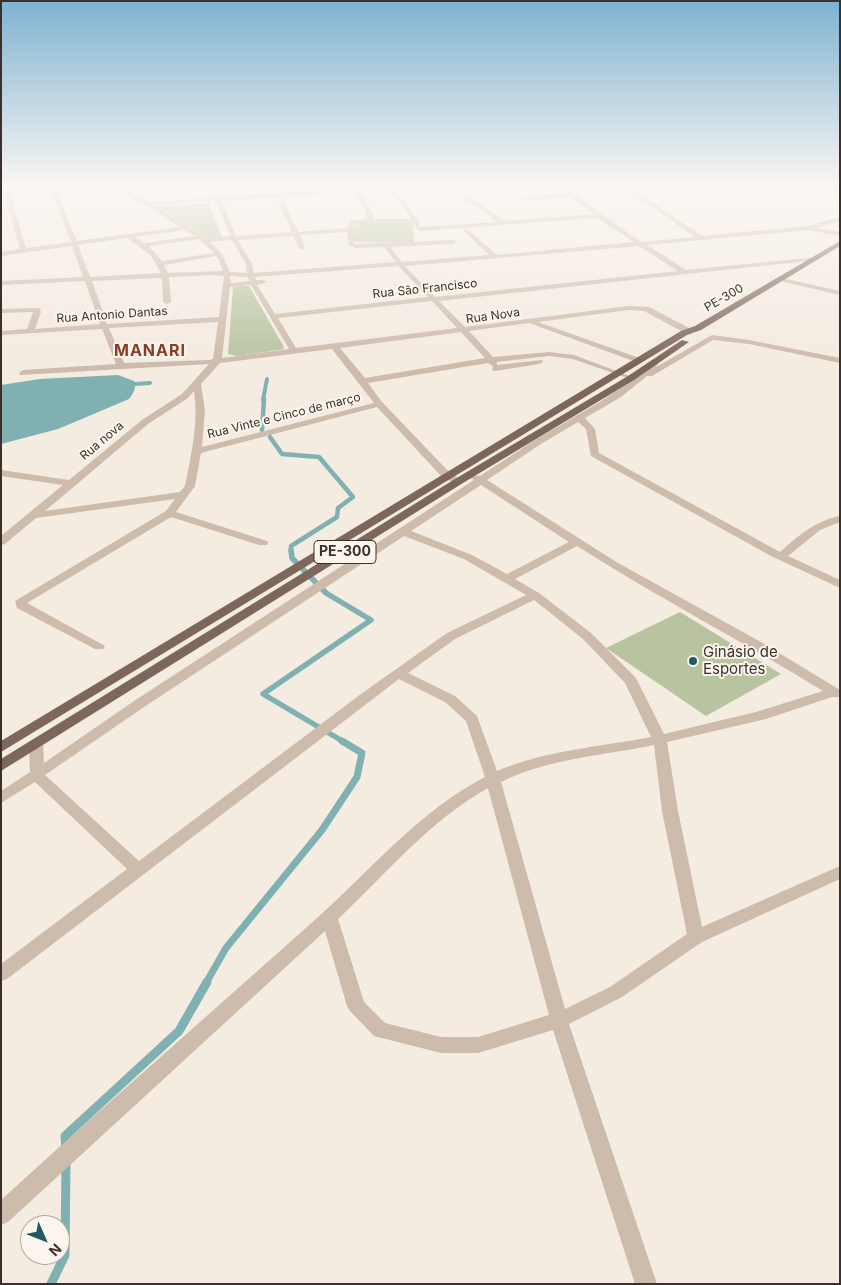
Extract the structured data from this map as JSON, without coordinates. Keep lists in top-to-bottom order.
{
  "streets": {
    "main road": ["PE-300"],
    "street": [
      "Rua São Francisco",
      "Rua Antonio Dantas",
      "Rua Nova",
      "Rua Vinte e Cinco de março",
      "Rua nova"
    ]
  },
  "crossings": [
    ["Rua São Francisco", "PE-300"],
    ["PE-300", "Rua Nova"],
    ["PE-300", "Rua Vinte e Cinco de março"],
    ["Rua Nova", "Rua Vinte e Cinco de março"],
    ["Rua Nova", "Rua nova"]
  ],
  "districts": ["MANARI"],
  "places": ["Ginásio de Esportes"],
  "north": "bottom right"
}
